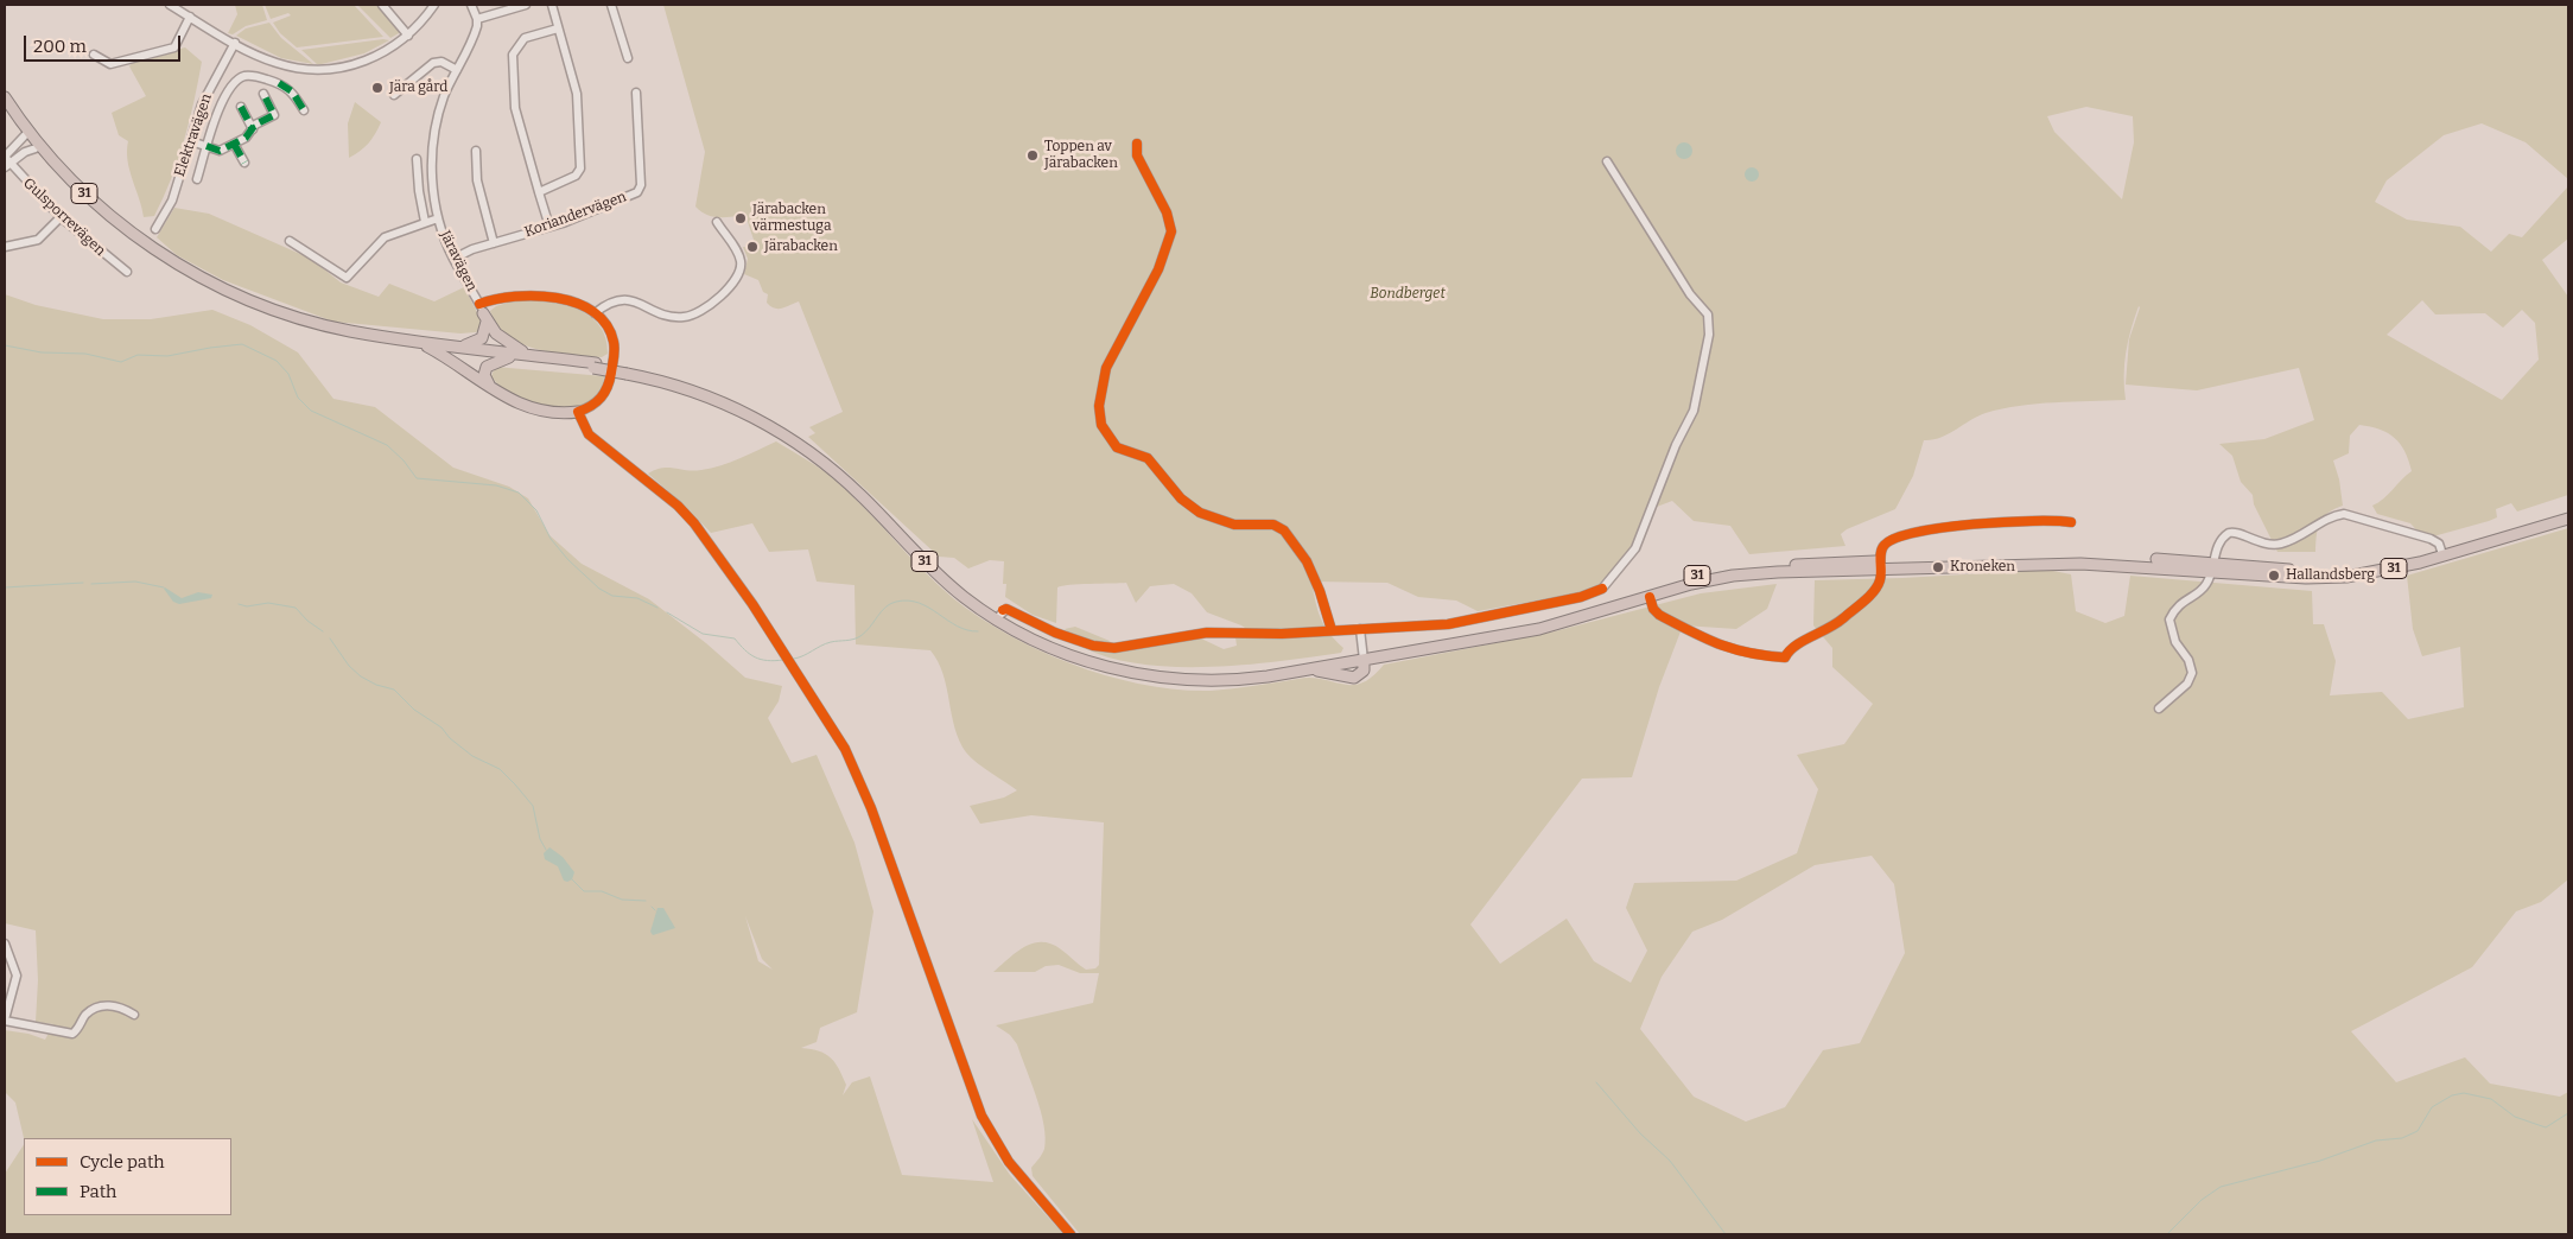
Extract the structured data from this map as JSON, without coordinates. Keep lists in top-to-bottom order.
{
  "streets": {
    "highway": ["31"],
    "street": [
      "Elektravägen",
      "Koriandervägen",
      "Gulsporrevägen",
      "Järavägen"
    ]
  },
  "crossings": [
    ["Koriandervägen", "Järavägen"]
  ],
  "parks": ["Bondberget"],
  "places": [
    "Jära gård",
    "Toppen av Järabacken",
    "Järabacken värmestuga",
    "Järabacken",
    "Kroneken",
    "Hallandsberg"
  ],
  "legend": ["Cycle path", "Path"],
  "scale_bar": "200 m"
}
